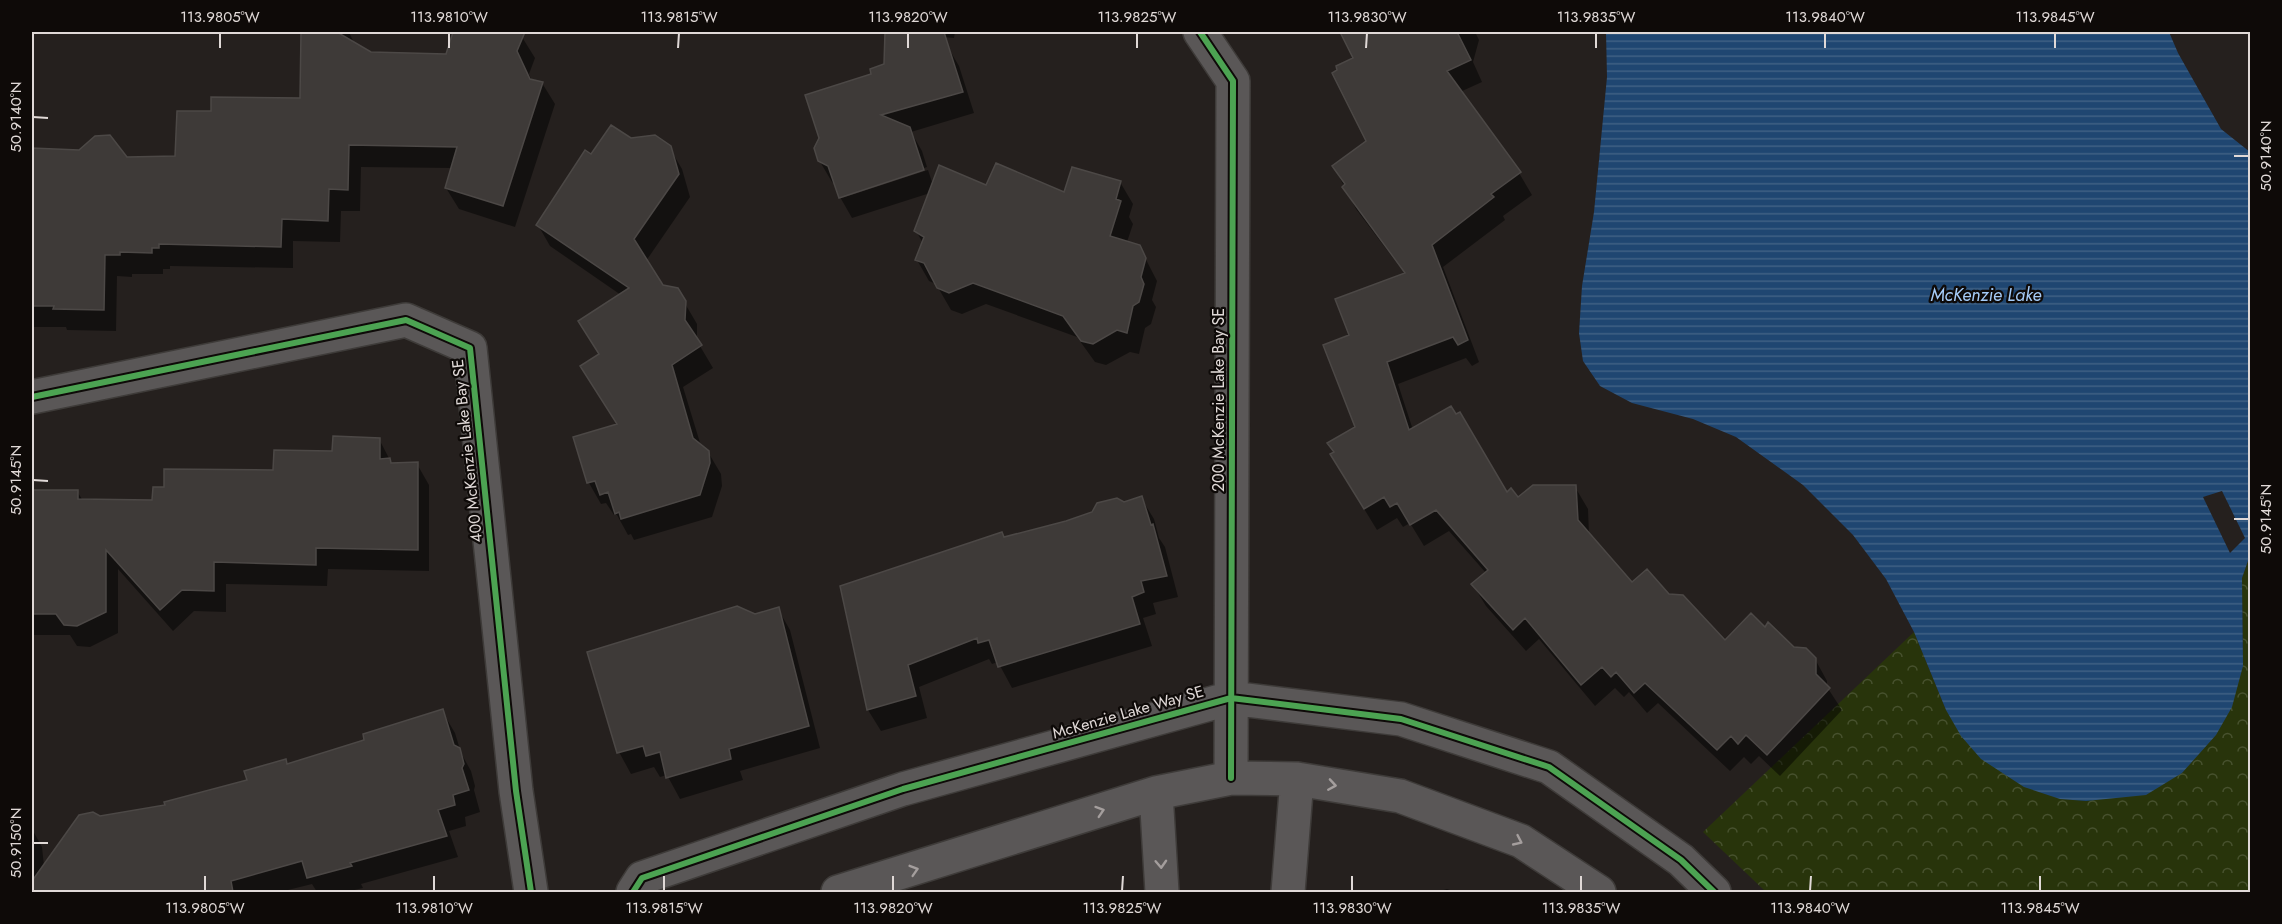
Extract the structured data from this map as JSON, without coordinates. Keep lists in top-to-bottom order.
{
  "streets": {
    "street": ["200 McKenzie Lake Bay SE", "400 McKenzie Lake Bay SE", "McKenzie Lake Way SE"]
  },
  "crossings": [
    ["200 McKenzie Lake Bay SE", "McKenzie Lake Way SE"]
  ],
  "water": ["McKenzie Lake"],
  "coordinates": [
    "113.9805°W",
    "113.9810°W",
    "113.9815°W",
    "113.9820°W",
    "113.9825°W",
    "113.9830°W",
    "113.9835°W",
    "113.9840°W",
    "113.9845°W",
    "50.9140°N",
    "50.9145°N",
    "50.9150°N"
  ]
}
